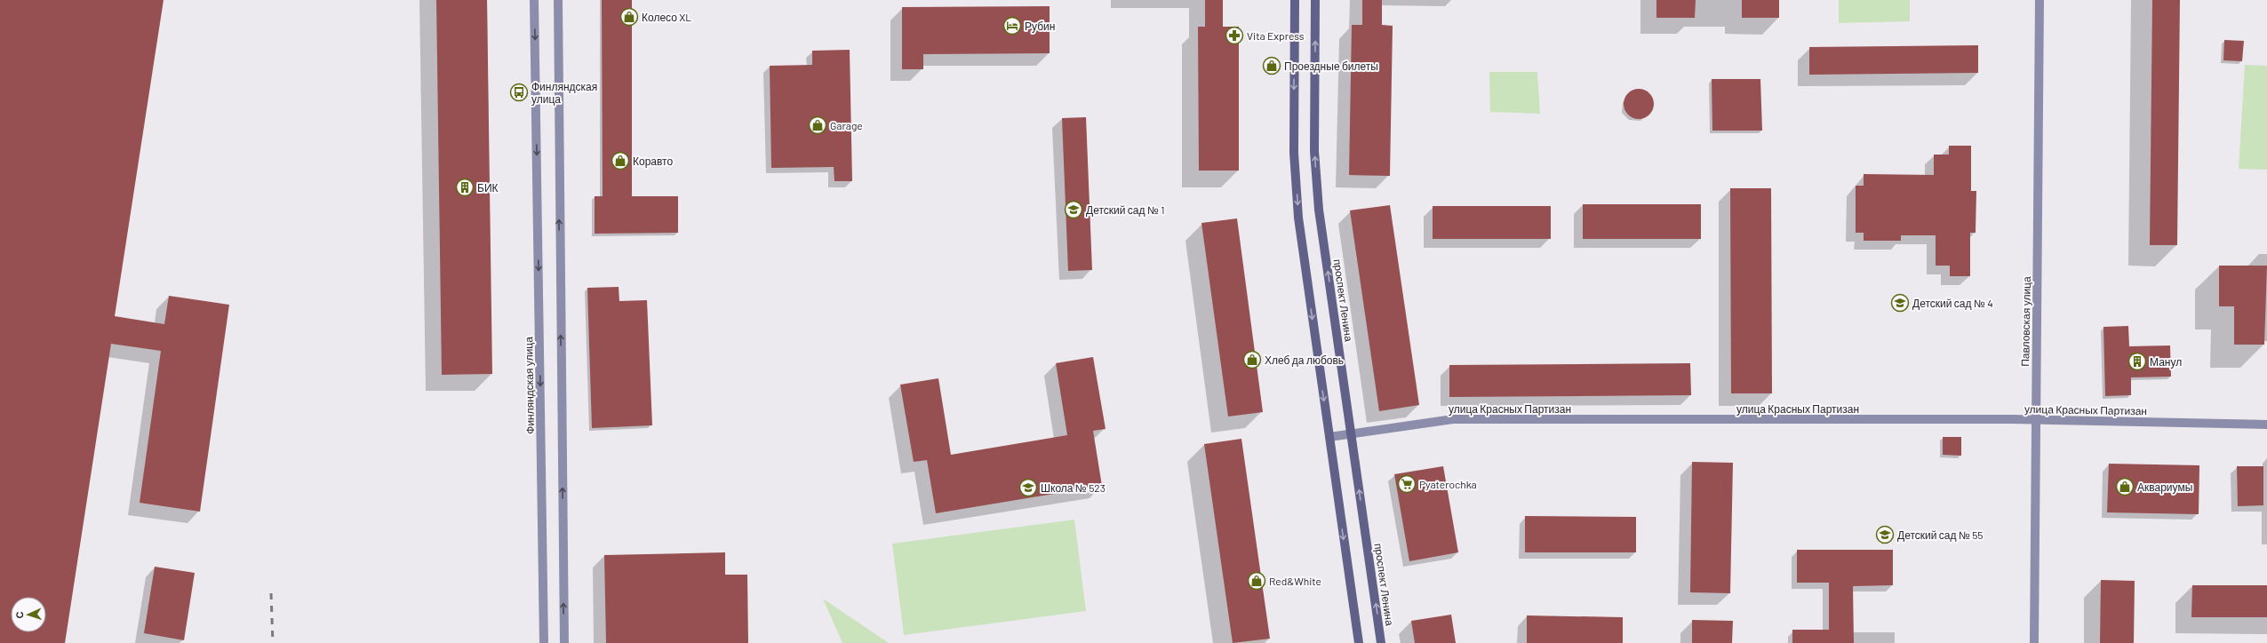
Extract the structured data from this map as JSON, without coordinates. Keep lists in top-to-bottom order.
{
  "streets": {
    "main road": ["проспект Ленина"],
    "street": ["Павловская улица", "Финляндская улица", "улица Красных Партизан"]
  },
  "crossings": [
    ["проспект Ленина", "улица Красных Партизан"],
    ["Павловская улица", "улица Красных Партизан"]
  ],
  "places": {
    "shop": [
      "Колесо XL",
      "Проездные билеты",
      "Garage",
      "Коравто",
      "Хлеб да любовь",
      "Аквариумы",
      "Red&White"
    ],
    "hotel": ["Рубин"],
    "pharmacy": ["Vita Express"],
    "bus stop": ["Финляндская улица"],
    "building": ["БИК", "Манул"],
    "school or university": [
      "Детский сад № 1",
      "Детский сад № 4",
      "Школа № 523",
      "Детский сад № 55"
    ],
    "supermarket": ["Pyaterochka"]
  },
  "north": "left"
}
